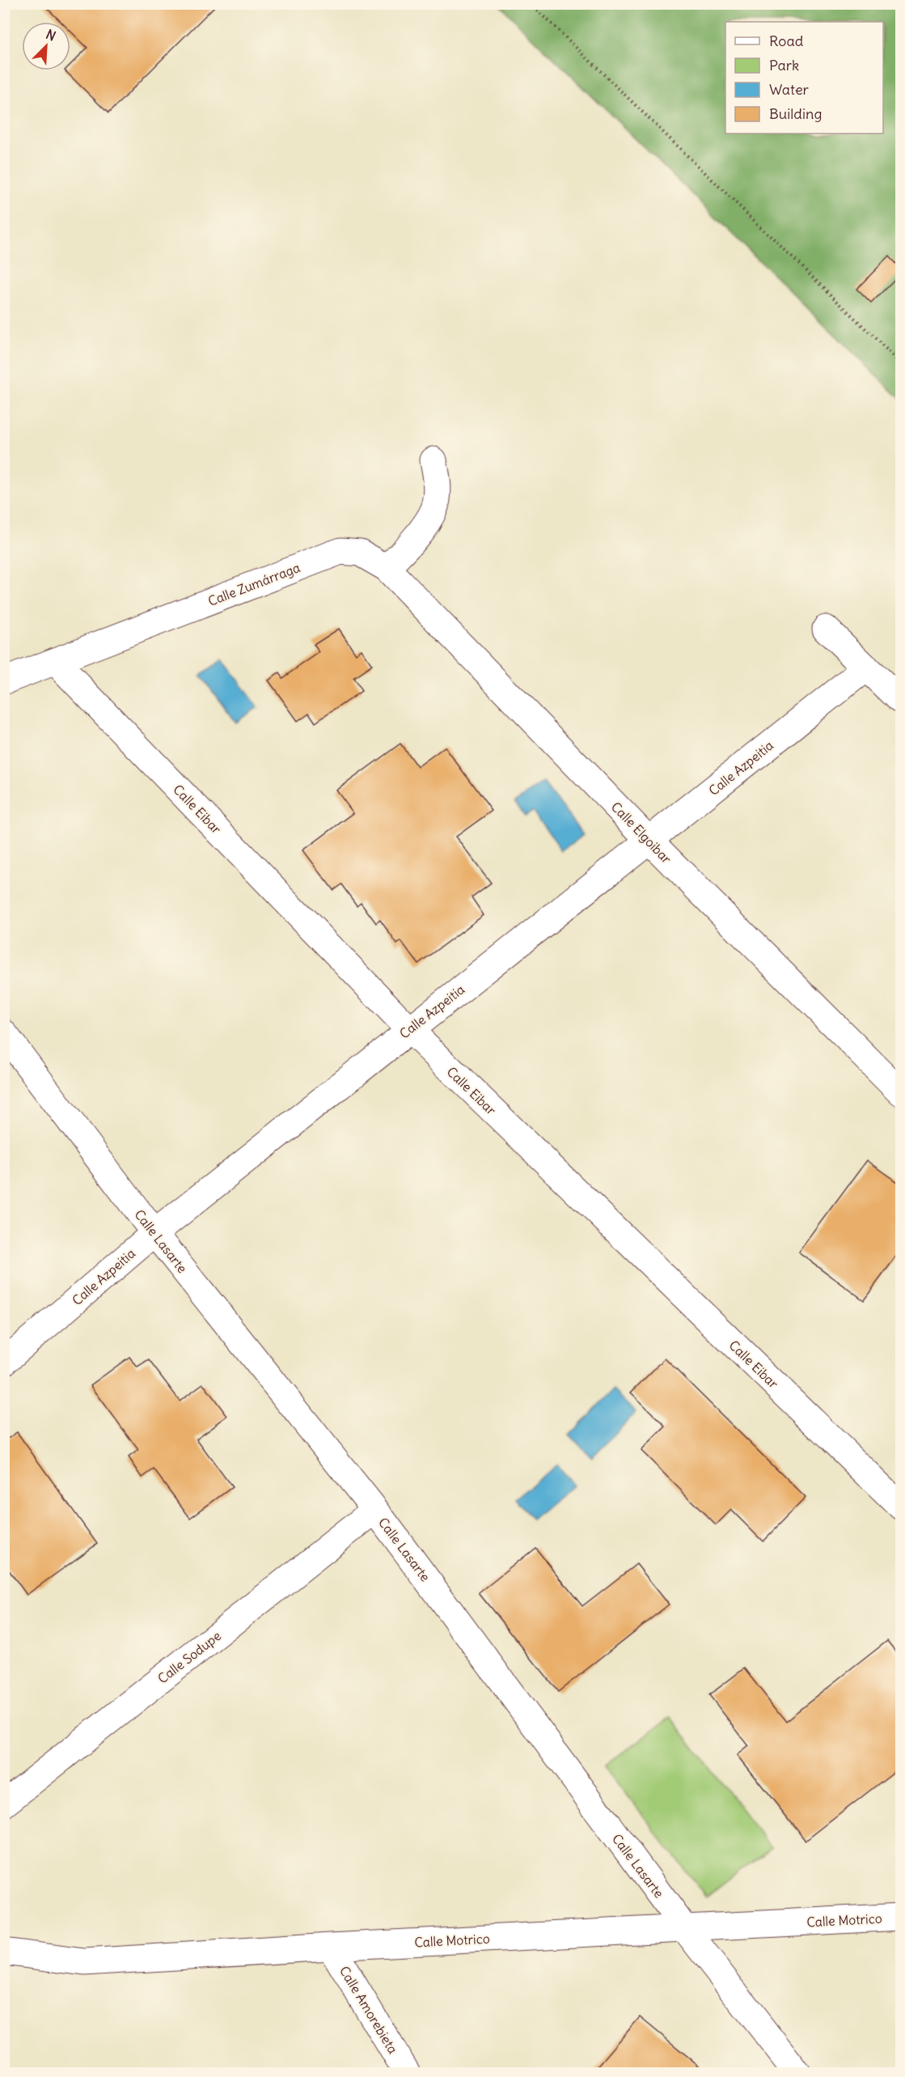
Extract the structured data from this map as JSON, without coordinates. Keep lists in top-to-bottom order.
{
  "streets": {
    "street": [
      "Calle Zumárraga",
      "Calle Azpeitia",
      "Calle Eibar",
      "Calle Elgoibar",
      "Calle Lasarte",
      "Calle Sodupe",
      "Calle Motrico",
      "Calle Amorebieta"
    ]
  },
  "crossings": [
    ["Calle Zumárraga", "Calle Eibar"],
    ["Calle Zumárraga", "Calle Elgoibar"],
    ["Calle Azpeitia", "Calle Eibar"],
    ["Calle Azpeitia", "Calle Elgoibar"],
    ["Calle Azpeitia", "Calle Lasarte"],
    ["Calle Lasarte", "Calle Sodupe"],
    ["Calle Lasarte", "Calle Motrico"],
    ["Calle Motrico", "Calle Amorebieta"]
  ],
  "legend": [
    "Road",
    "Park",
    "Water",
    "Building"
  ],
  "north": "top right"
}
